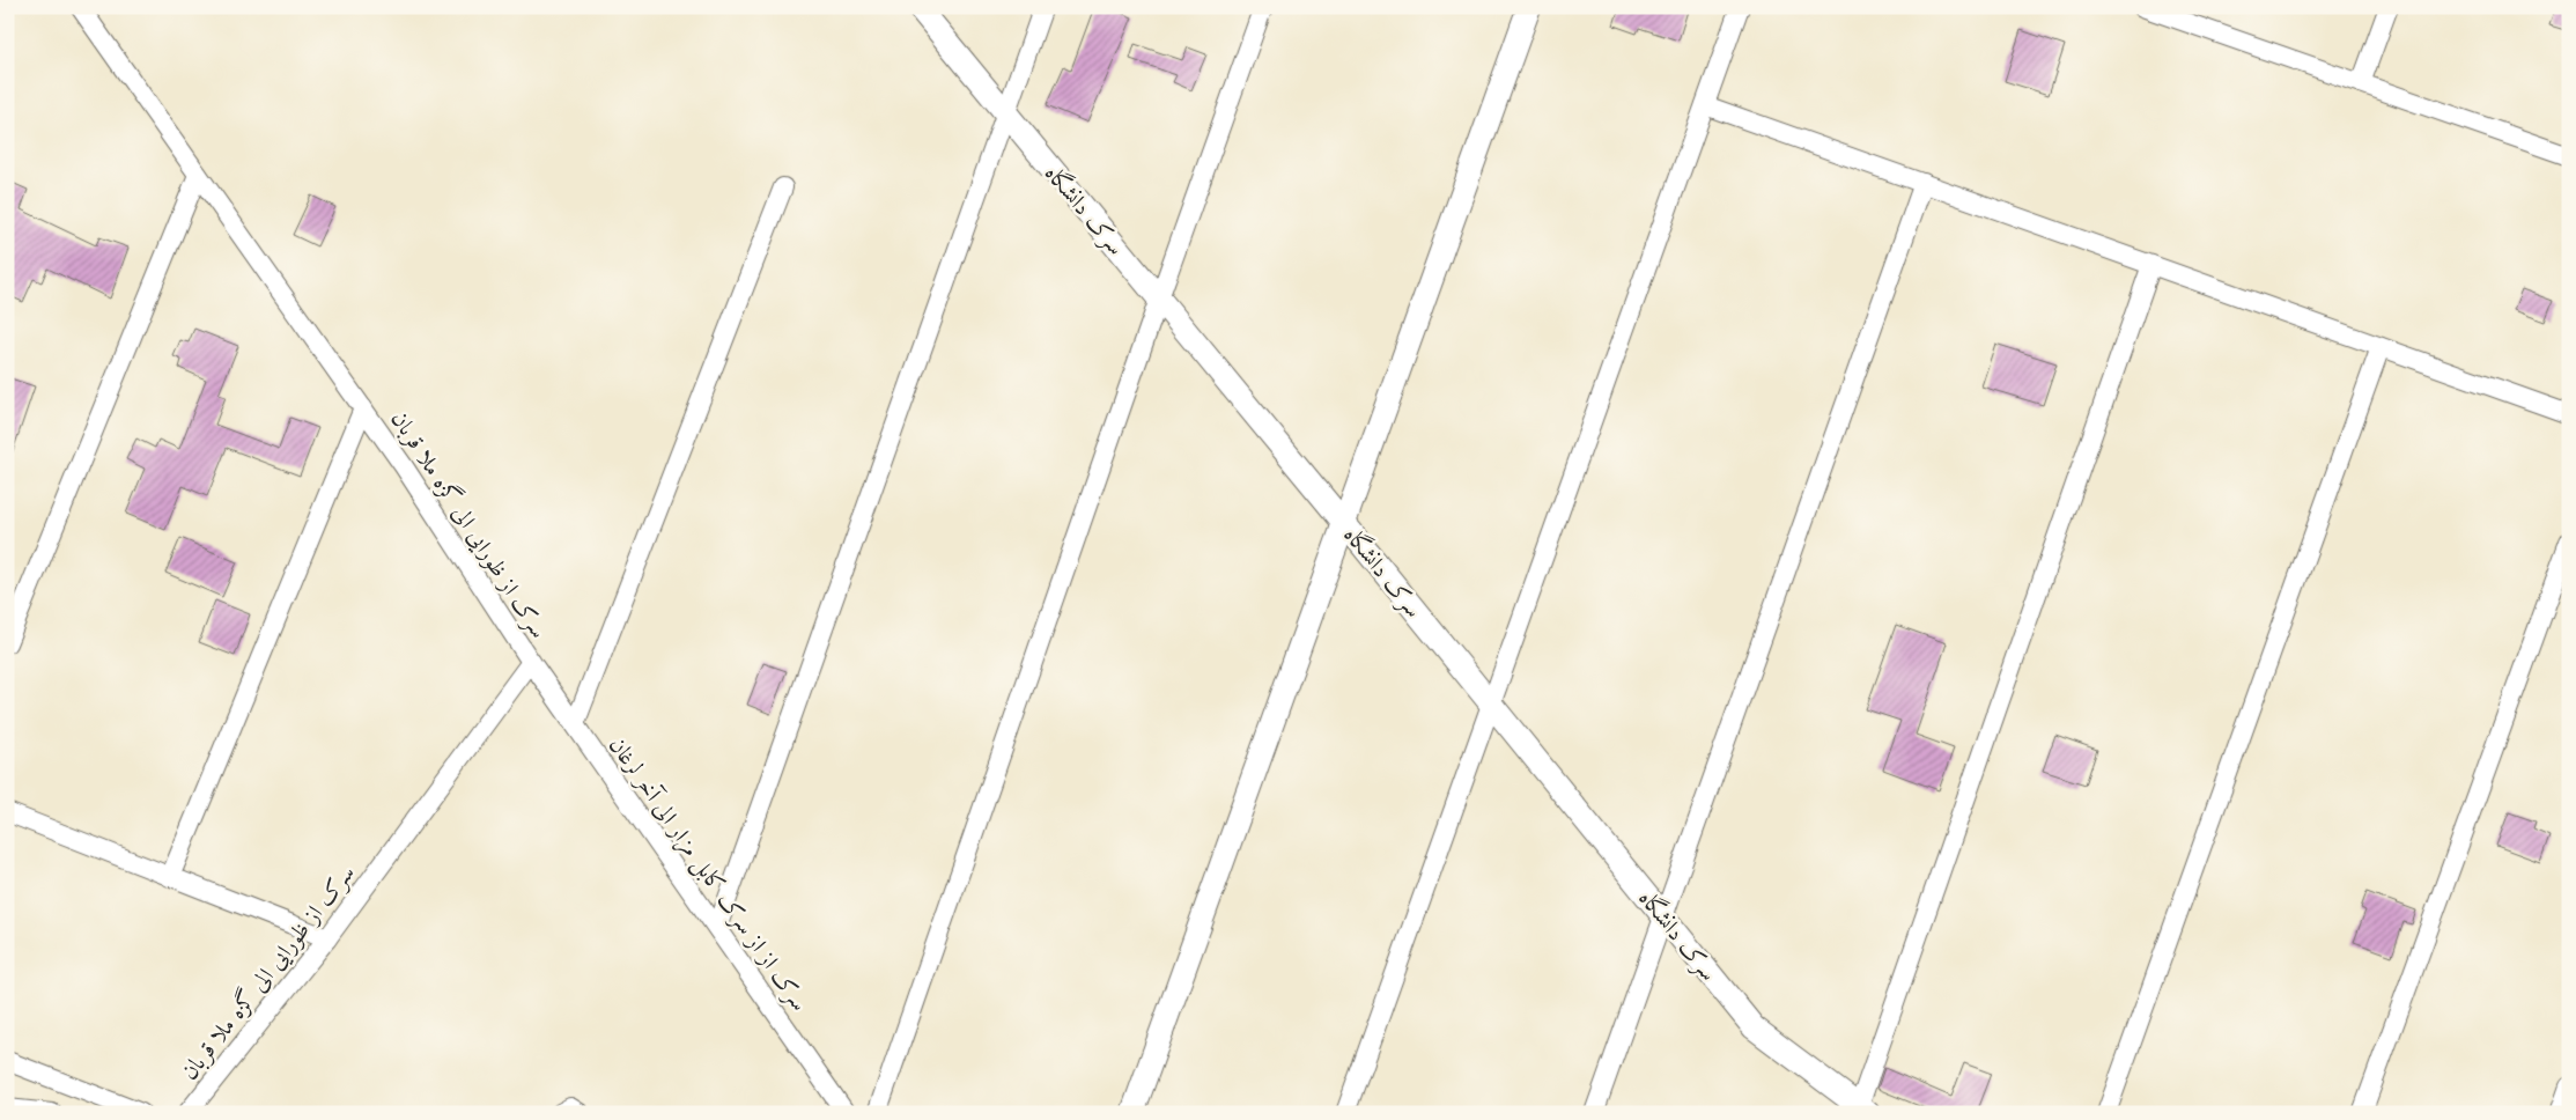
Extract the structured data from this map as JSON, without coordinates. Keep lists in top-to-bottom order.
{
  "streets": {
    "street": ["سرک دانشگاه", "سرک از ظورایی الی گزه ملا قربان", "سرک از از سرک کابل مزار الی آخر لرغان"]
  },
  "crossings": [
    ["سرک از ظورایی الی گزه ملا قربان", "سرک از از سرک کابل مزار الی آخر لرغان"]
  ]
}
